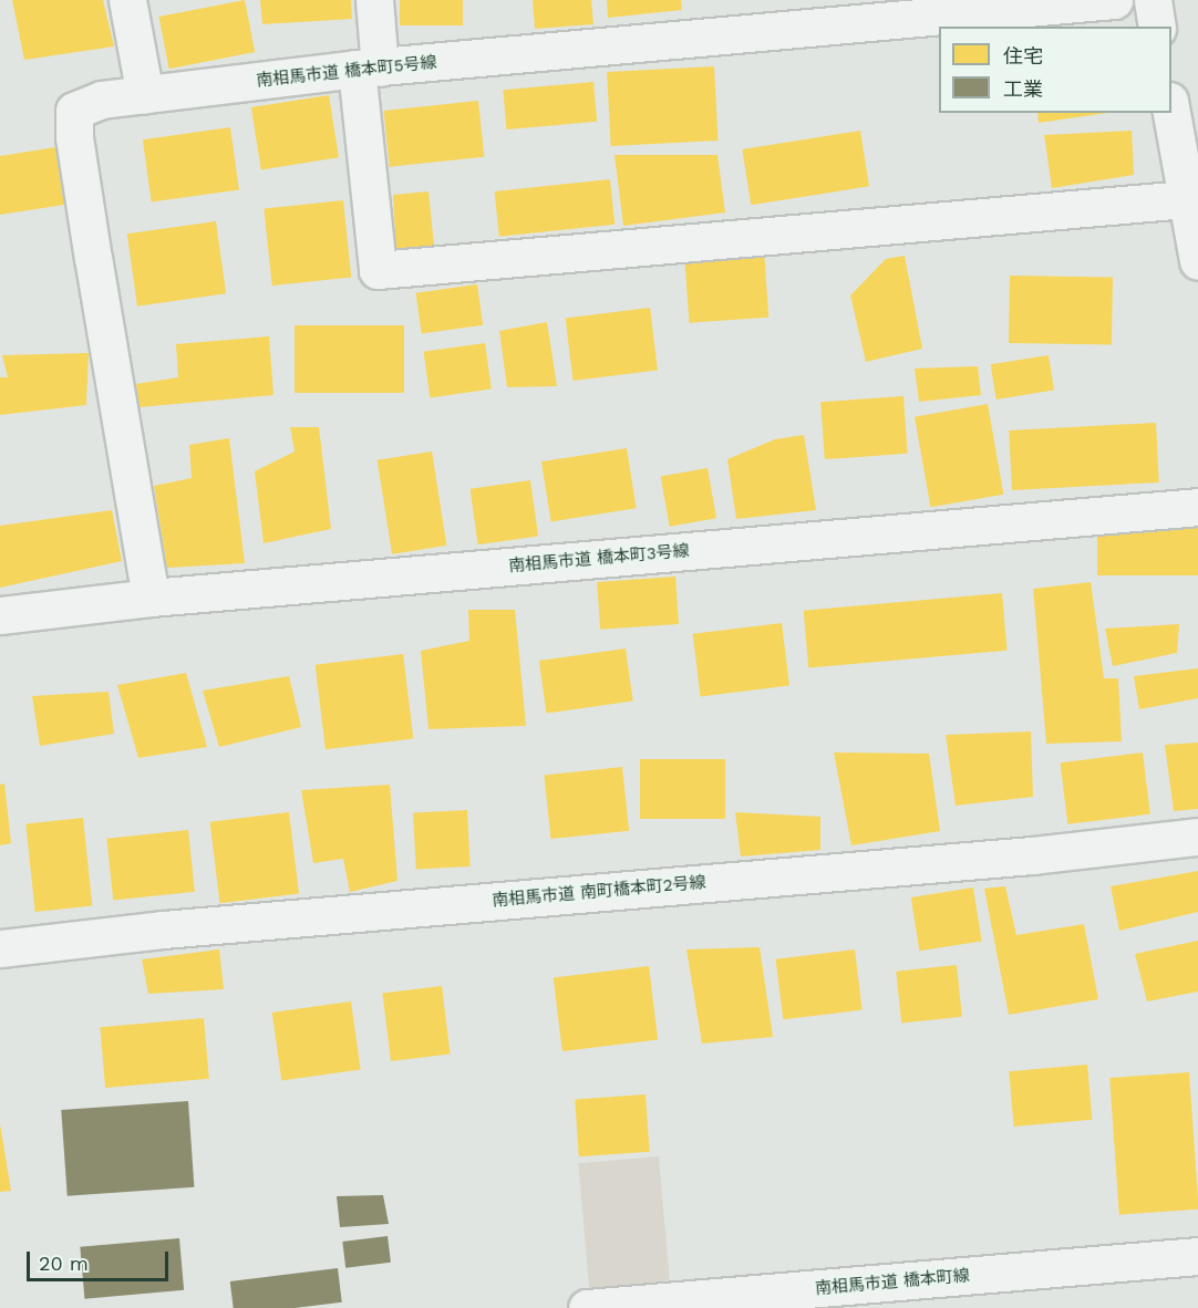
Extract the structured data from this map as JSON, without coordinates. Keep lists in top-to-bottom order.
{
  "streets": {
    "street": [
      "南相馬市道 橋本町5号線",
      "南相馬市道 橋本町3号線",
      "南相馬市道 南町橋本町2号線",
      "南相馬市道 橋本町線"
    ]
  },
  "crossings": [
    ["南相馬市道 橋本町5号線", "南相馬市道 橋本町3号線"]
  ],
  "legend": ["住宅", "工業"],
  "scale_bar": "20 m"
}
